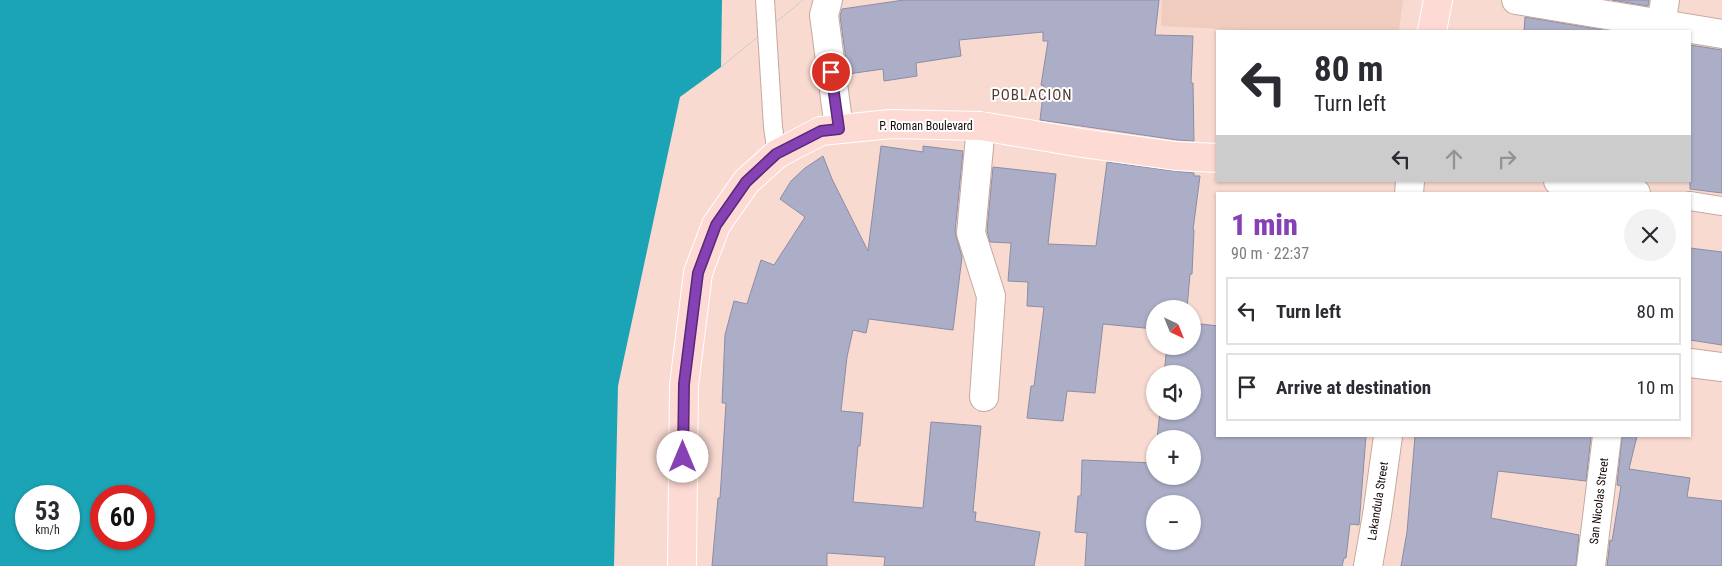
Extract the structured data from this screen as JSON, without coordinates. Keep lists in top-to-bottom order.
{
  "streets": {
    "main road": ["P. Roman Boulevard"],
    "street": ["Lakandula Street", "San Nicolas Street"]
  },
  "districts": ["POBLACION"],
  "north": "bottom right",
  "page": {
    "turn": ["80 m", "Turn left"],
    "heading": ["1 min", "90 m · 22:37"],
    "list": [
      {
        "name": "Turn left",
        "value": "80 m"
      },
      {
        "name": "Arrive at destination",
        "value": "10 m"
      }
    ],
    "map_buttons": ["+", "−"],
    "speed": "53 km/h",
    "limit": "60"
  }
}
